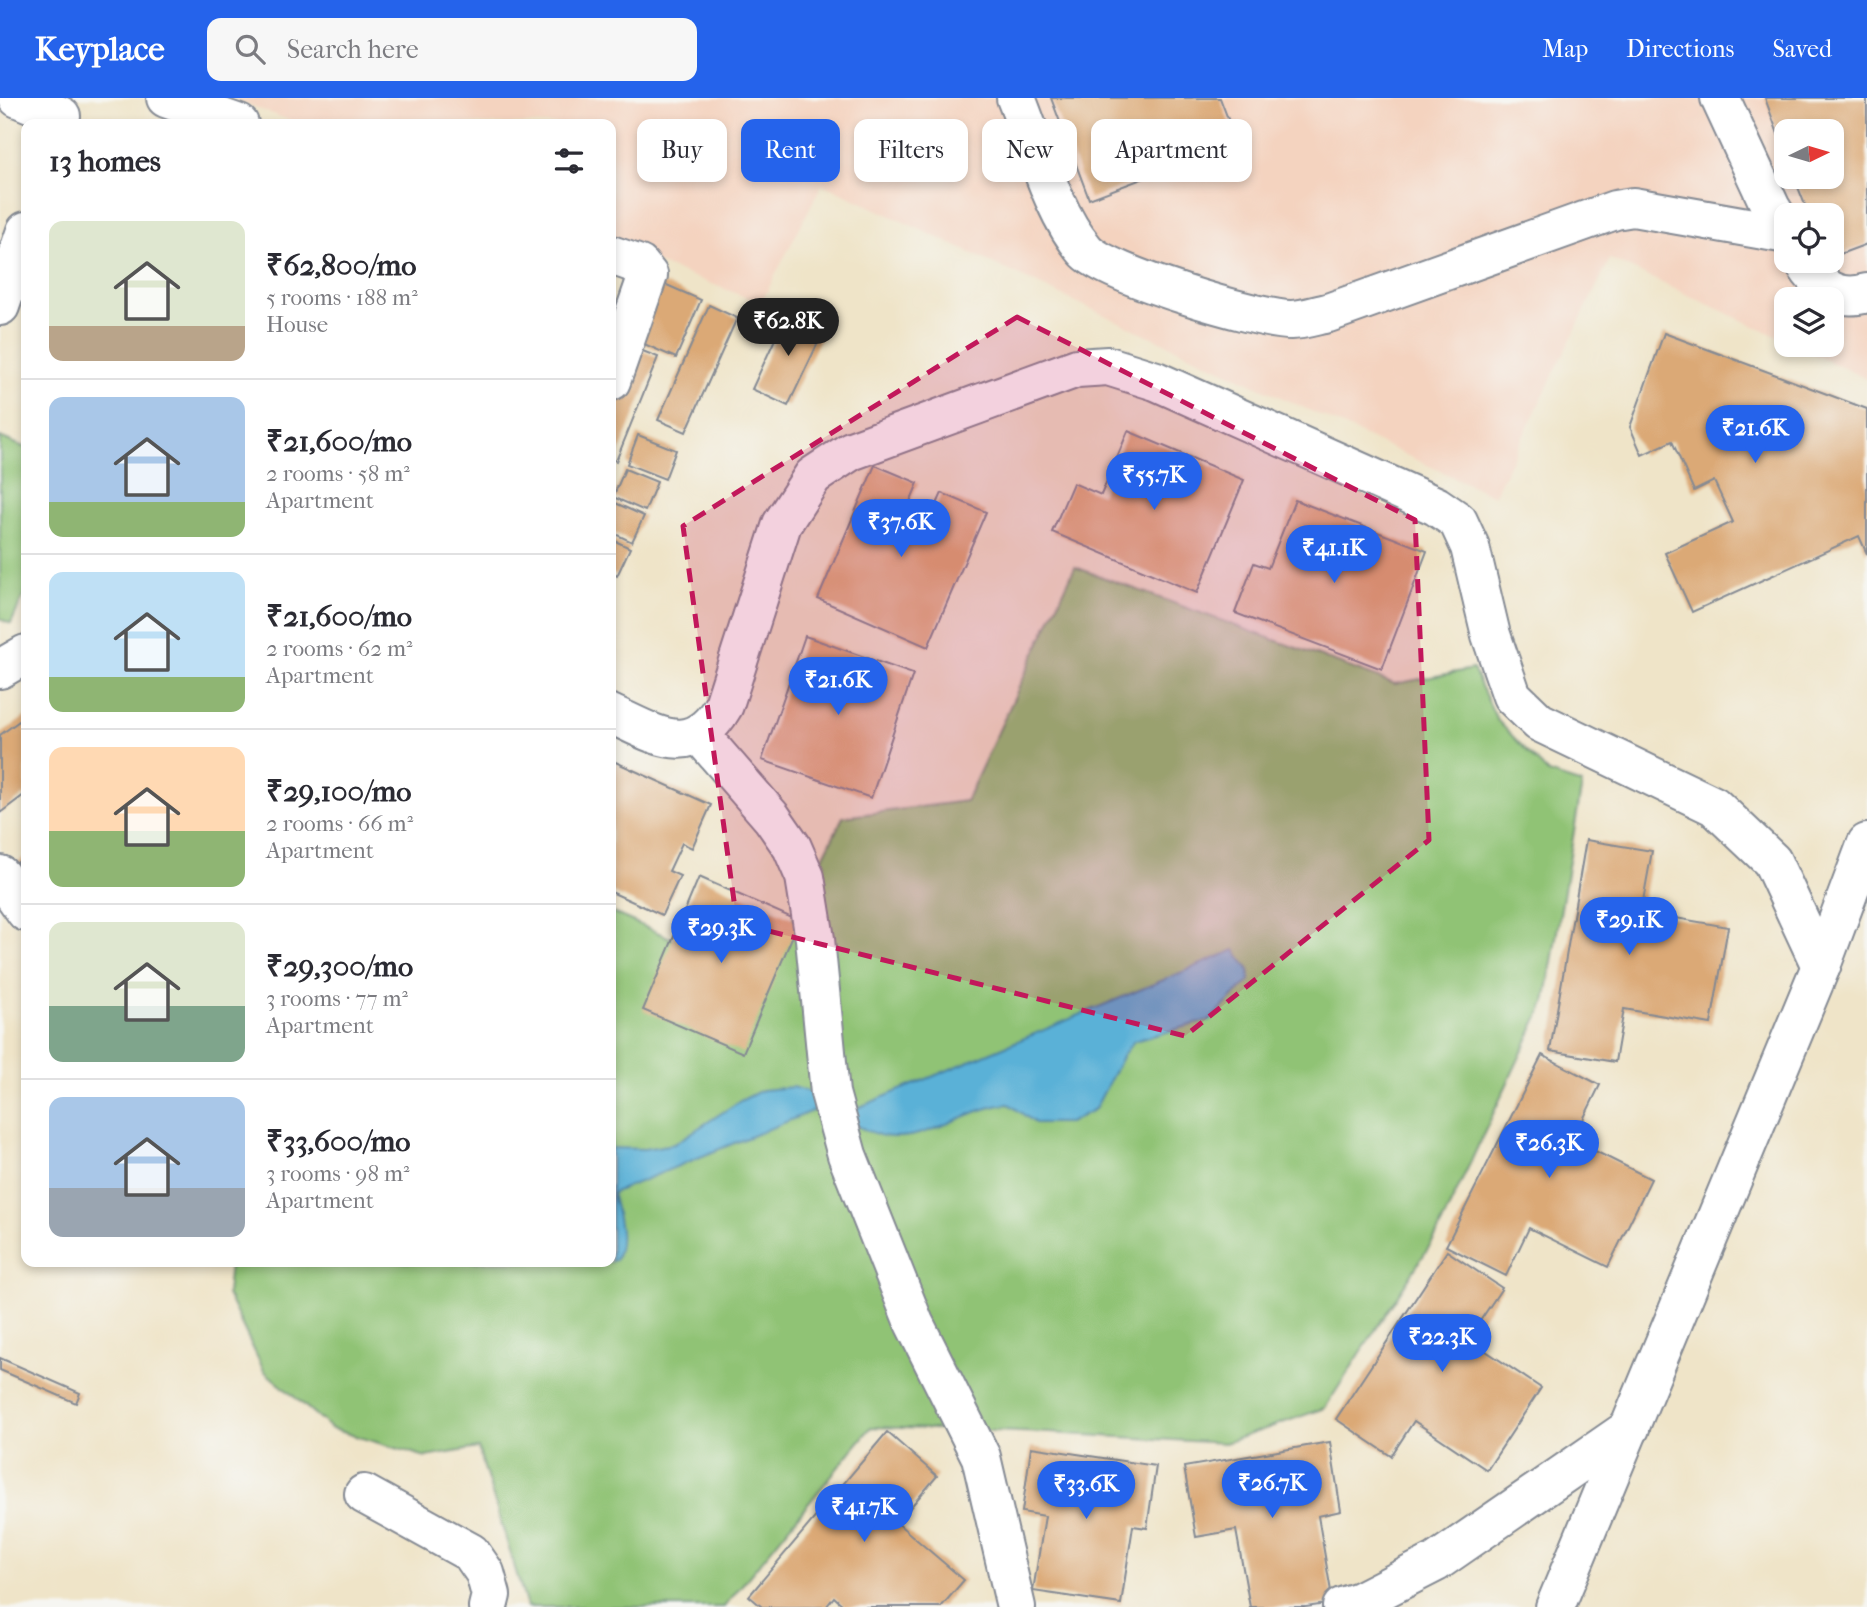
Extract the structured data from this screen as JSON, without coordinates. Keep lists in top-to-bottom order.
{
  "north": "right",
  "page": {
    "header": "Keyplace",
    "search": "Search here",
    "nav": ["Map", "Directions", "Saved"],
    "chip": [
      "Buy",
      "Rent",
      "Filters",
      "New",
      "Apartment"
    ],
    "heading": "13 homes",
    "list": [
      {
        "name": "₹62,800/mo",
        "note": "5 rooms · 188 m² · House"
      },
      {
        "name": "₹21,600/mo",
        "note": "2 rooms · 58 m² · Apartment"
      },
      {
        "name": "₹21,600/mo",
        "note": "2 rooms · 62 m² · Apartment"
      },
      {
        "name": "₹29,100/mo",
        "note": "2 rooms · 66 m² · Apartment"
      },
      {
        "name": "₹29,300/mo",
        "note": "3 rooms · 77 m² · Apartment"
      },
      {
        "name": "₹33,600/mo",
        "note": "3 rooms · 98 m² · Apartment"
      }
    ],
    "price": [
      "₹62.8K",
      "₹21.6K",
      "₹55.7K",
      "₹37.6K",
      "₹41.1K",
      "₹21.6K",
      "₹29.1K",
      "₹29.3K",
      "₹26.3K",
      "₹22.3K",
      "₹26.7K",
      "₹33.6K",
      "₹41.7K"
    ]
  }
}
